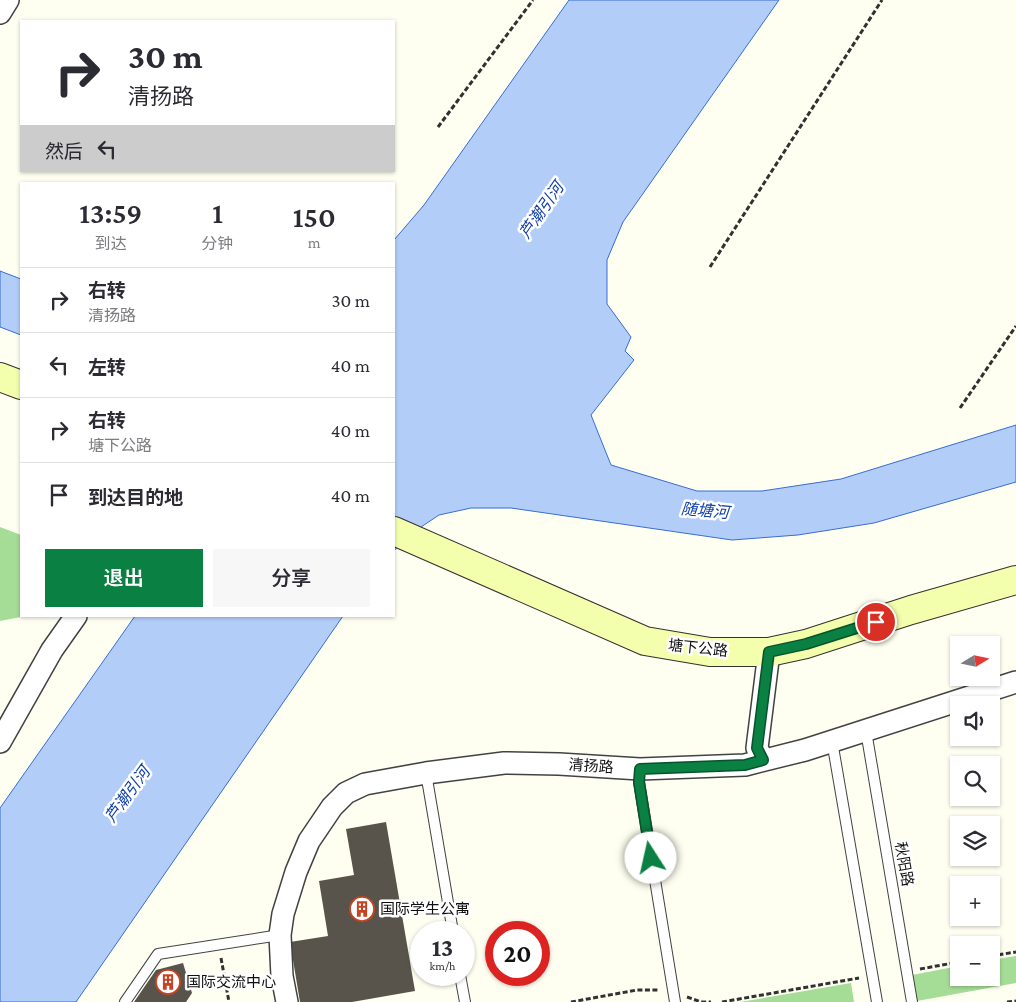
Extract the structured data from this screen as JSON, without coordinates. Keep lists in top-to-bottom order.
{
  "streets": {
    "main road": ["塘下公路"],
    "street": ["清扬路"],
    "lane": ["秋阳路"]
  },
  "crossings": [
    ["清扬路", "秋阳路"]
  ],
  "water": ["芦潮引河", "随塘河"],
  "places": {
    "building": ["国际学生公寓", "国际交流中心"]
  },
  "north": "right",
  "page": {
    "turn": ["30 m", "清扬路"],
    "then": "然后",
    "eta": [
      "13:59",
      "到达",
      "1",
      "分钟",
      "150",
      "m"
    ],
    "list": [
      {
        "name": "右转",
        "note": "清扬路",
        "value": "30 m"
      },
      {
        "name": "左转",
        "value": "40 m"
      },
      {
        "name": "右转",
        "note": "塘下公路",
        "value": "40 m"
      },
      {
        "name": "到达目的地",
        "value": "40 m"
      }
    ],
    "buttons": ["退出", "分享"],
    "map_buttons": ["+", "−"],
    "speed": "13 km/h",
    "limit": "20"
  }
}
